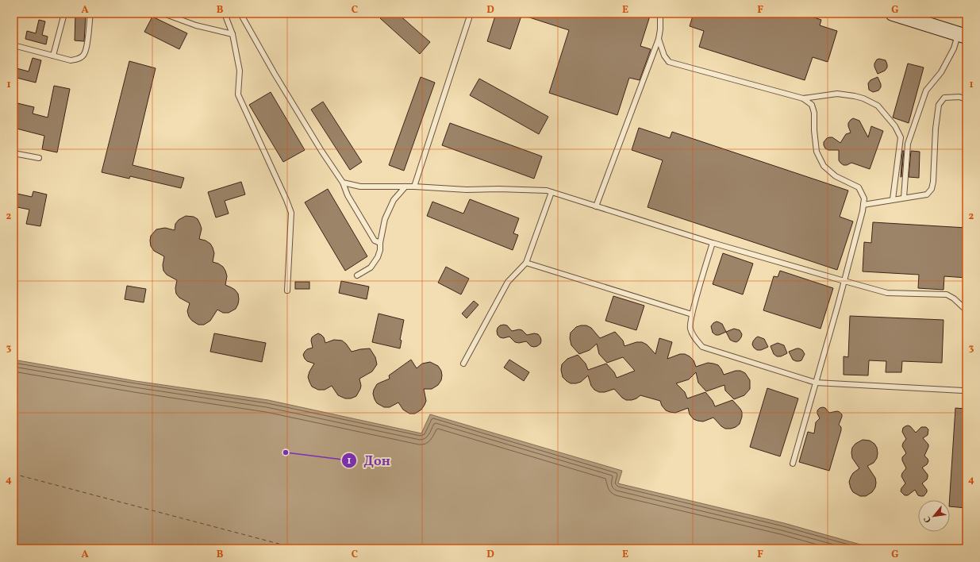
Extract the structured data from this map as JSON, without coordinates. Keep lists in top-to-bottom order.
{
  "places": ["Дон"],
  "north": "bottom left",
  "grid": {
    "columns": [
      "A",
      "B",
      "C",
      "D",
      "E",
      "F",
      "G"
    ],
    "rows": [
      "1",
      "2",
      "3",
      "4"
    ]
  }
}
